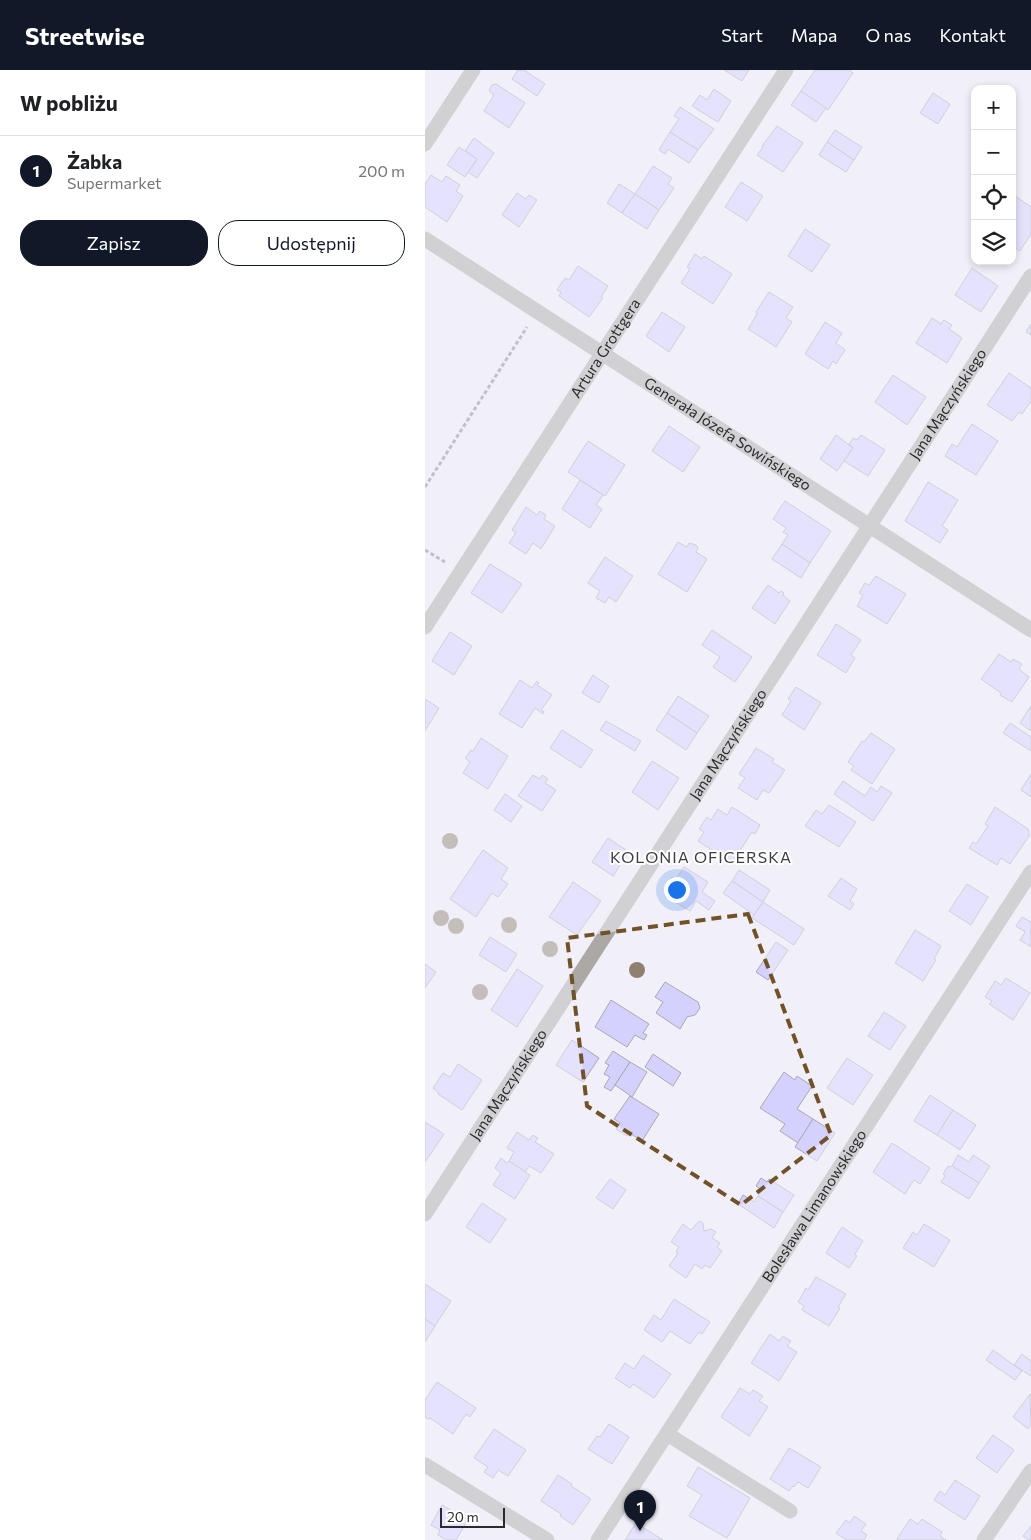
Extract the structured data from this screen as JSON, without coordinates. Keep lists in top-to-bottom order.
{
  "streets": {
    "street": [
      "Artura Grottgera",
      "Jana Mączyńskiego",
      "Generała Józefa Sowińskiego",
      "Bolesława Limanowskiego"
    ]
  },
  "crossings": [
    ["Artura Grottgera", "Generała Józefa Sowińskiego"],
    ["Jana Mączyńskiego", "Generała Józefa Sowińskiego"]
  ],
  "districts": ["KOLONIA OFICERSKA"],
  "scale_bar": "20 m",
  "page": {
    "header": "Streetwise",
    "nav": [
      "Start",
      "Mapa",
      "O nas",
      "Kontakt"
    ],
    "heading": "W pobliżu",
    "map_buttons": ["+", "−"],
    "list": [
      {
        "mark": "1",
        "name": "Żabka",
        "note": "Supermarket",
        "value": "200 m"
      }
    ],
    "buttons": ["Zapisz", "Udostępnij"],
    "pins": "1",
    "scale": "20 m"
  }
}
